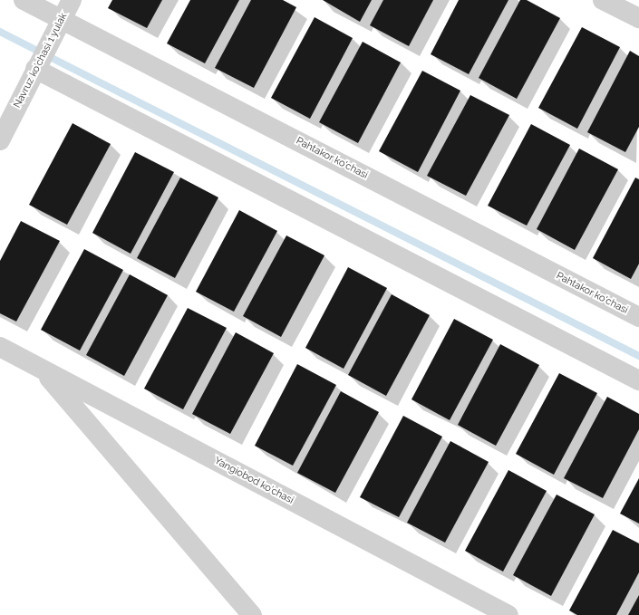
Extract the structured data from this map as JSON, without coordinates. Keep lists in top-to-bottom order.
{
  "streets": {
    "street": ["Navruz ko'chasi 1 yulak", "Pahtakor ko'chasi", "Yangiobod ko'chasi"]
  },
  "crossings": [
    ["Navruz ko'chasi 1 yulak", "Pahtakor ko'chasi"]
  ]
}
